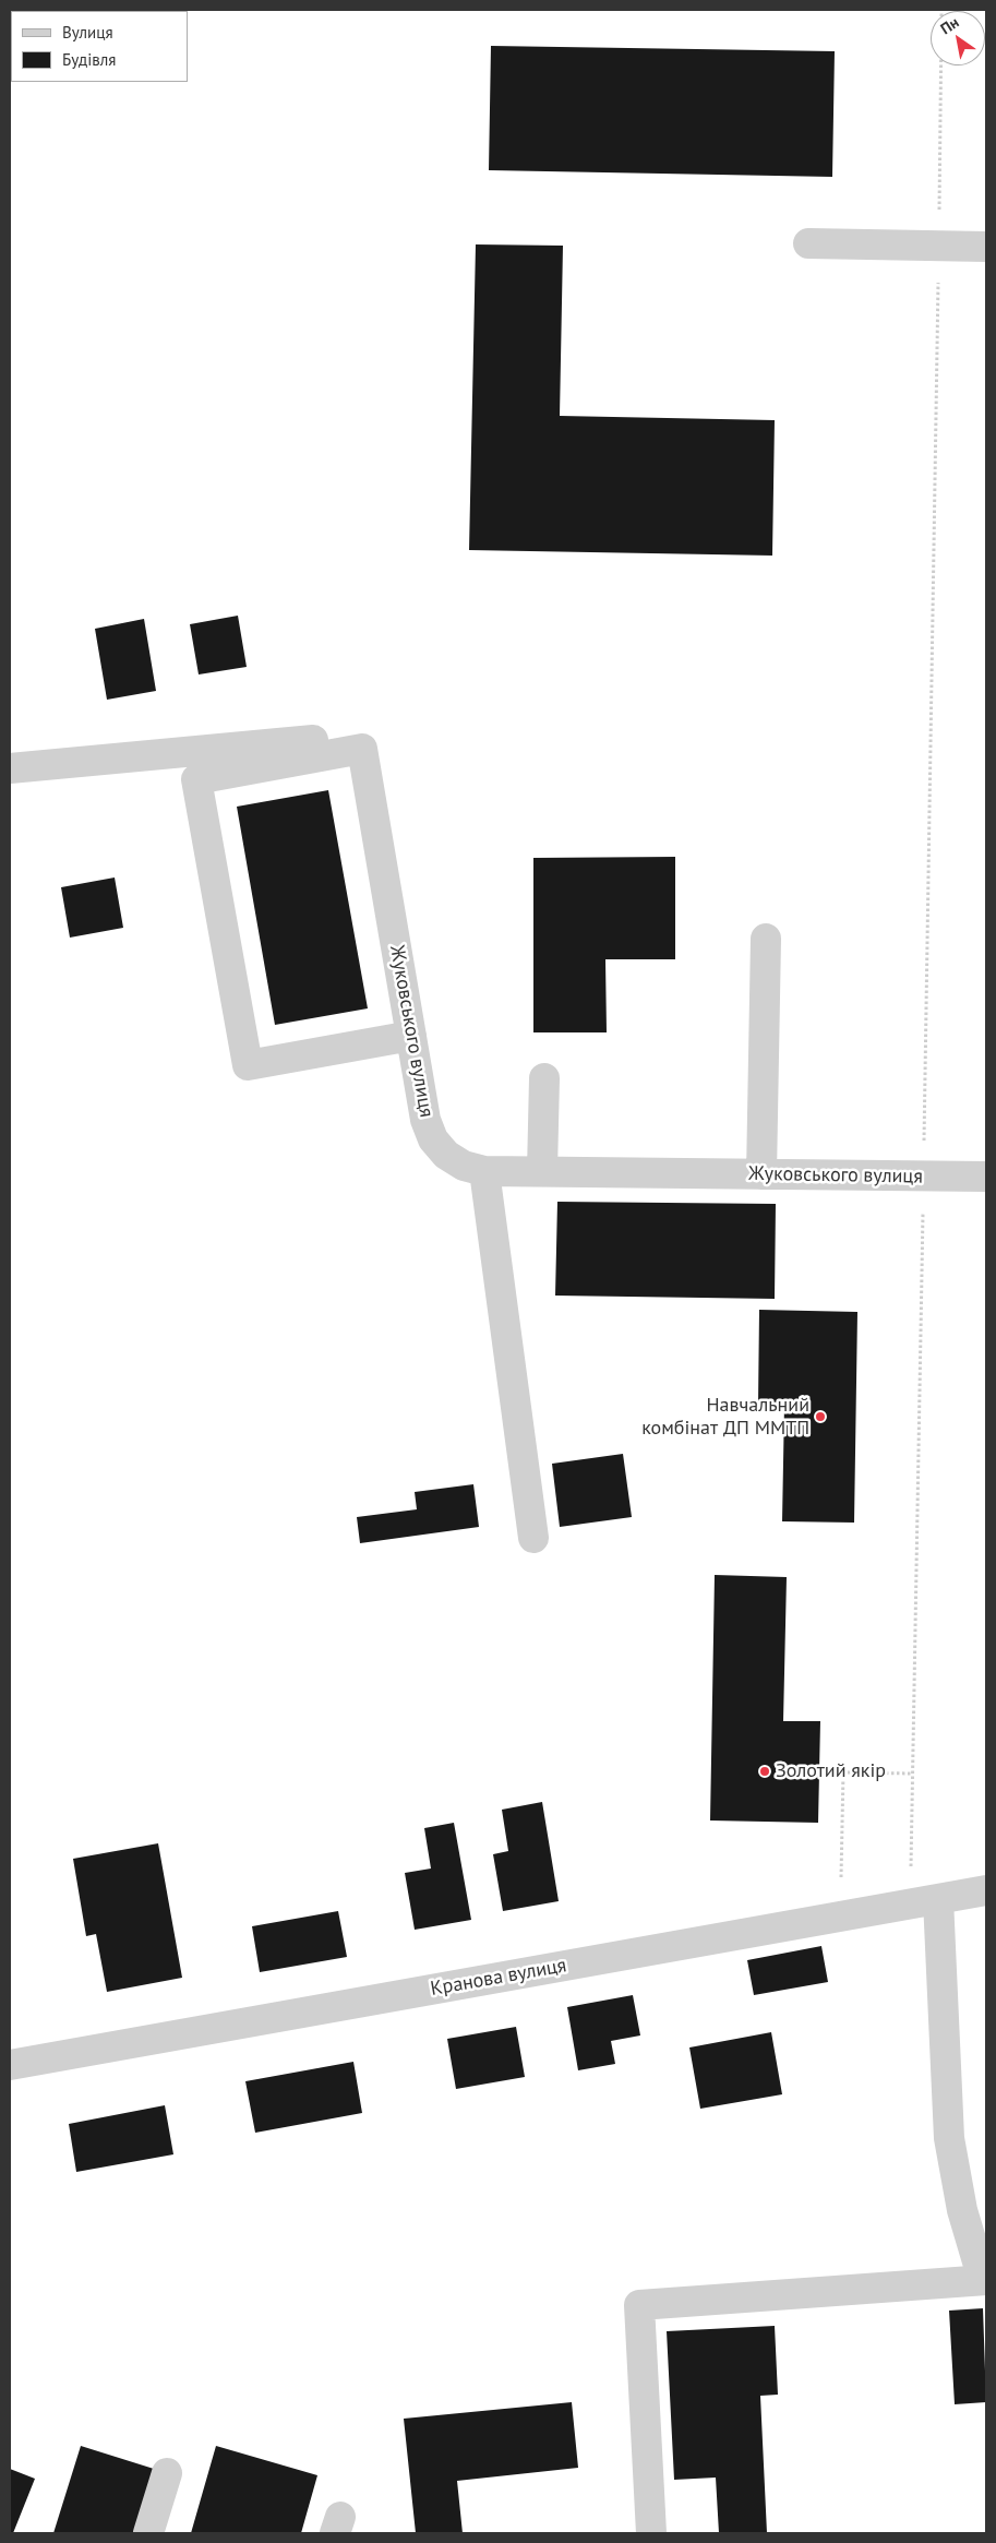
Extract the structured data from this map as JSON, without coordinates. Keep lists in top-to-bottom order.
{
  "streets": {
    "street": ["Жуковського вулиця", "Кранова вулиця"]
  },
  "places": ["Навчальний комбінат ДП ММТП", "Золотий якір"],
  "legend": ["Вулиця", "Будівля"],
  "north": "top left"
}
